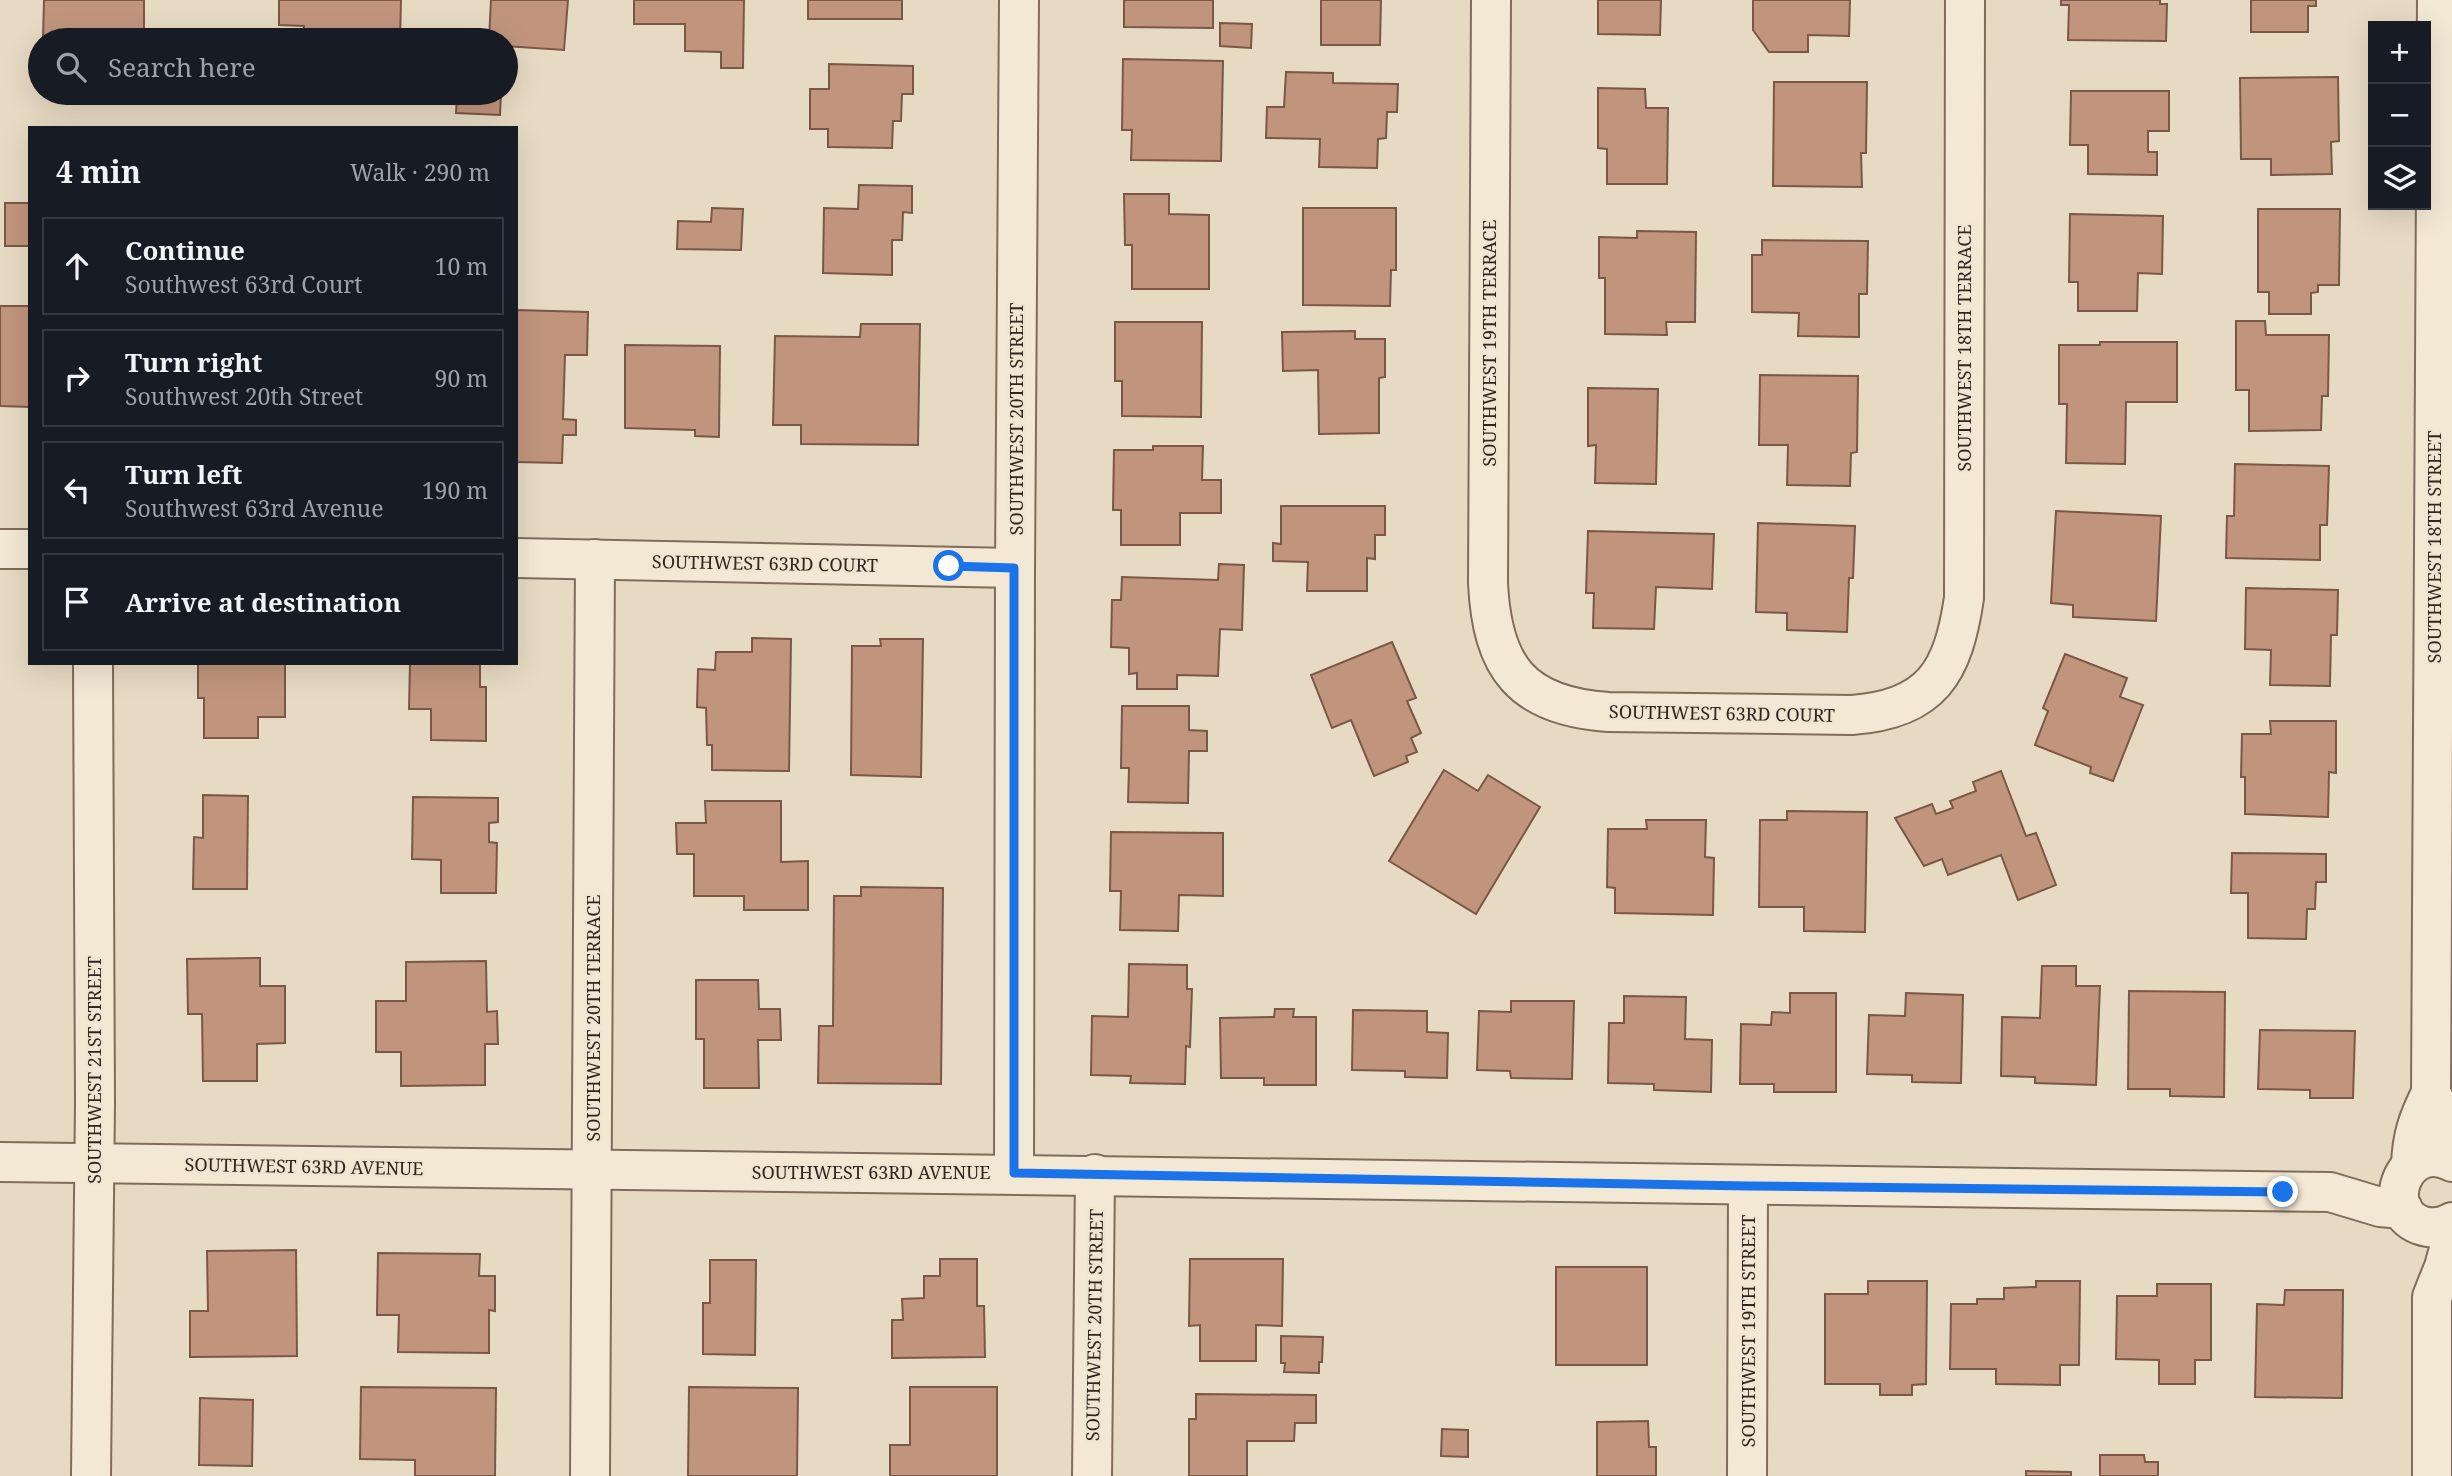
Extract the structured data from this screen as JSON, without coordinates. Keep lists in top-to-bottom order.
{
  "streets": {
    "street": [
      "SOUTHWEST 19TH TERRACE",
      "SOUTHWEST 18TH TERRACE",
      "SOUTHWEST 20TH STREET",
      "SOUTHWEST 18TH STREET",
      "SOUTHWEST 63RD COURT",
      "SOUTHWEST 20TH TERRACE",
      "SOUTHWEST 21ST STREET",
      "SOUTHWEST 63RD AVENUE",
      "SOUTHWEST 19TH STREET"
    ]
  },
  "crossings": [
    ["SOUTHWEST 19TH TERRACE", "SOUTHWEST 63RD COURT"],
    ["SOUTHWEST 18TH TERRACE", "SOUTHWEST 63RD COURT"],
    ["SOUTHWEST 20TH STREET", "SOUTHWEST 63RD COURT"],
    ["SOUTHWEST 20TH STREET", "SOUTHWEST 63RD AVENUE"],
    ["SOUTHWEST 18TH STREET", "SOUTHWEST 63RD AVENUE"],
    ["SOUTHWEST 63RD COURT", "SOUTHWEST 20TH TERRACE"],
    ["SOUTHWEST 20TH TERRACE", "SOUTHWEST 63RD AVENUE"],
    ["SOUTHWEST 21ST STREET", "SOUTHWEST 63RD AVENUE"],
    ["SOUTHWEST 63RD AVENUE", "SOUTHWEST 19TH STREET"]
  ],
  "page": {
    "map_buttons": ["+", "−"],
    "search": "Search here",
    "heading": ["4 min", "Walk · 290 m"],
    "list": [
      ["Continue", "Southwest 63rd Court", "10 m"],
      ["Turn right", "Southwest 20th Street", "90 m"],
      ["Turn left", "Southwest 63rd Avenue", "190 m"],
      "Arrive at destination"
    ]
  }
}
